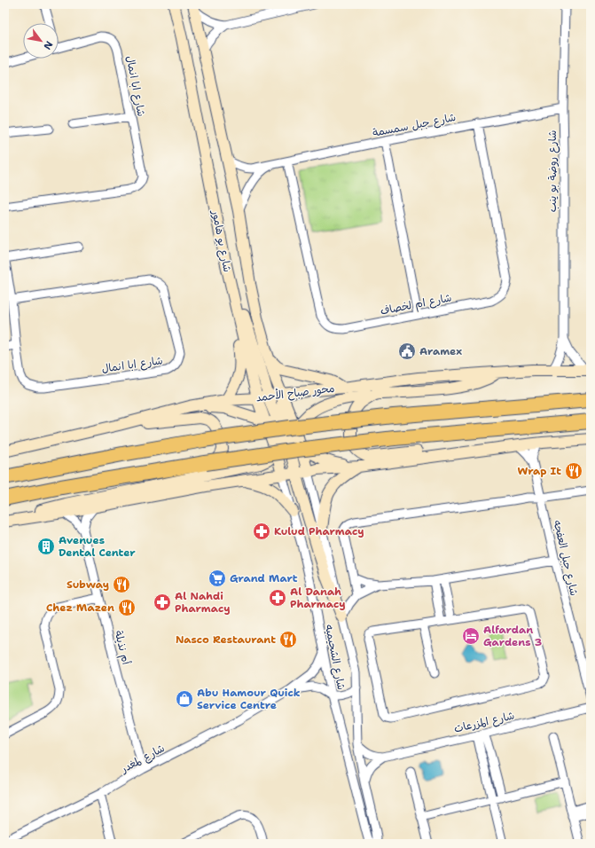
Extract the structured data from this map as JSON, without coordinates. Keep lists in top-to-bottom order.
{
  "streets": {
    "street": [
      "شارع ابا انمال",
      "شارع جبل سمسمة",
      "شارع روضة بو ينب",
      "شارع بو هامور",
      "شارع ام لخصاف",
      "محور صباح الأحمد",
      "شارع جبل العفجه",
      "أم نذيلة",
      "شارع الشحيميه",
      "شارع المزرعات",
      "شارع لمغدر"
    ]
  },
  "crossings": [
    ["شارع جبل سمسمة", "شارع روضة بو ينب"],
    ["شارع جبل سمسمة", "شارع بو هامور"],
    ["شارع جبل سمسمة", "شارع ام لخصاف"],
    ["شارع روضة بو ينب", "محور صباح الأحمد"],
    ["شارع بو هامور", "محور صباح الأحمد"],
    ["شارع بو هامور", "شارع الشحيميه"],
    ["أم نذيلة", "شارع لمغدر"],
    ["شارع الشحيميه", "شارع المزرعات"],
    ["شارع الشحيميه", "شارع لمغدر"]
  ],
  "places": {
    "public building": ["Aramex"],
    "restaurant": [
      "Wrap It",
      "Subway",
      "Chez Mazen",
      "Nasco Restaurant"
    ],
    "pharmacy": ["Kulud Pharmacy", "Al Danah Pharmacy", "Al Nahdi Pharmacy"],
    "building": ["Avenues Dental Center"],
    "supermarket": ["Grand Mart"],
    "hotel": ["Alfardan Gardens 3"],
    "shop": ["Abu Hamour Quick Service Centre"]
  },
  "north": "bottom right"
}
